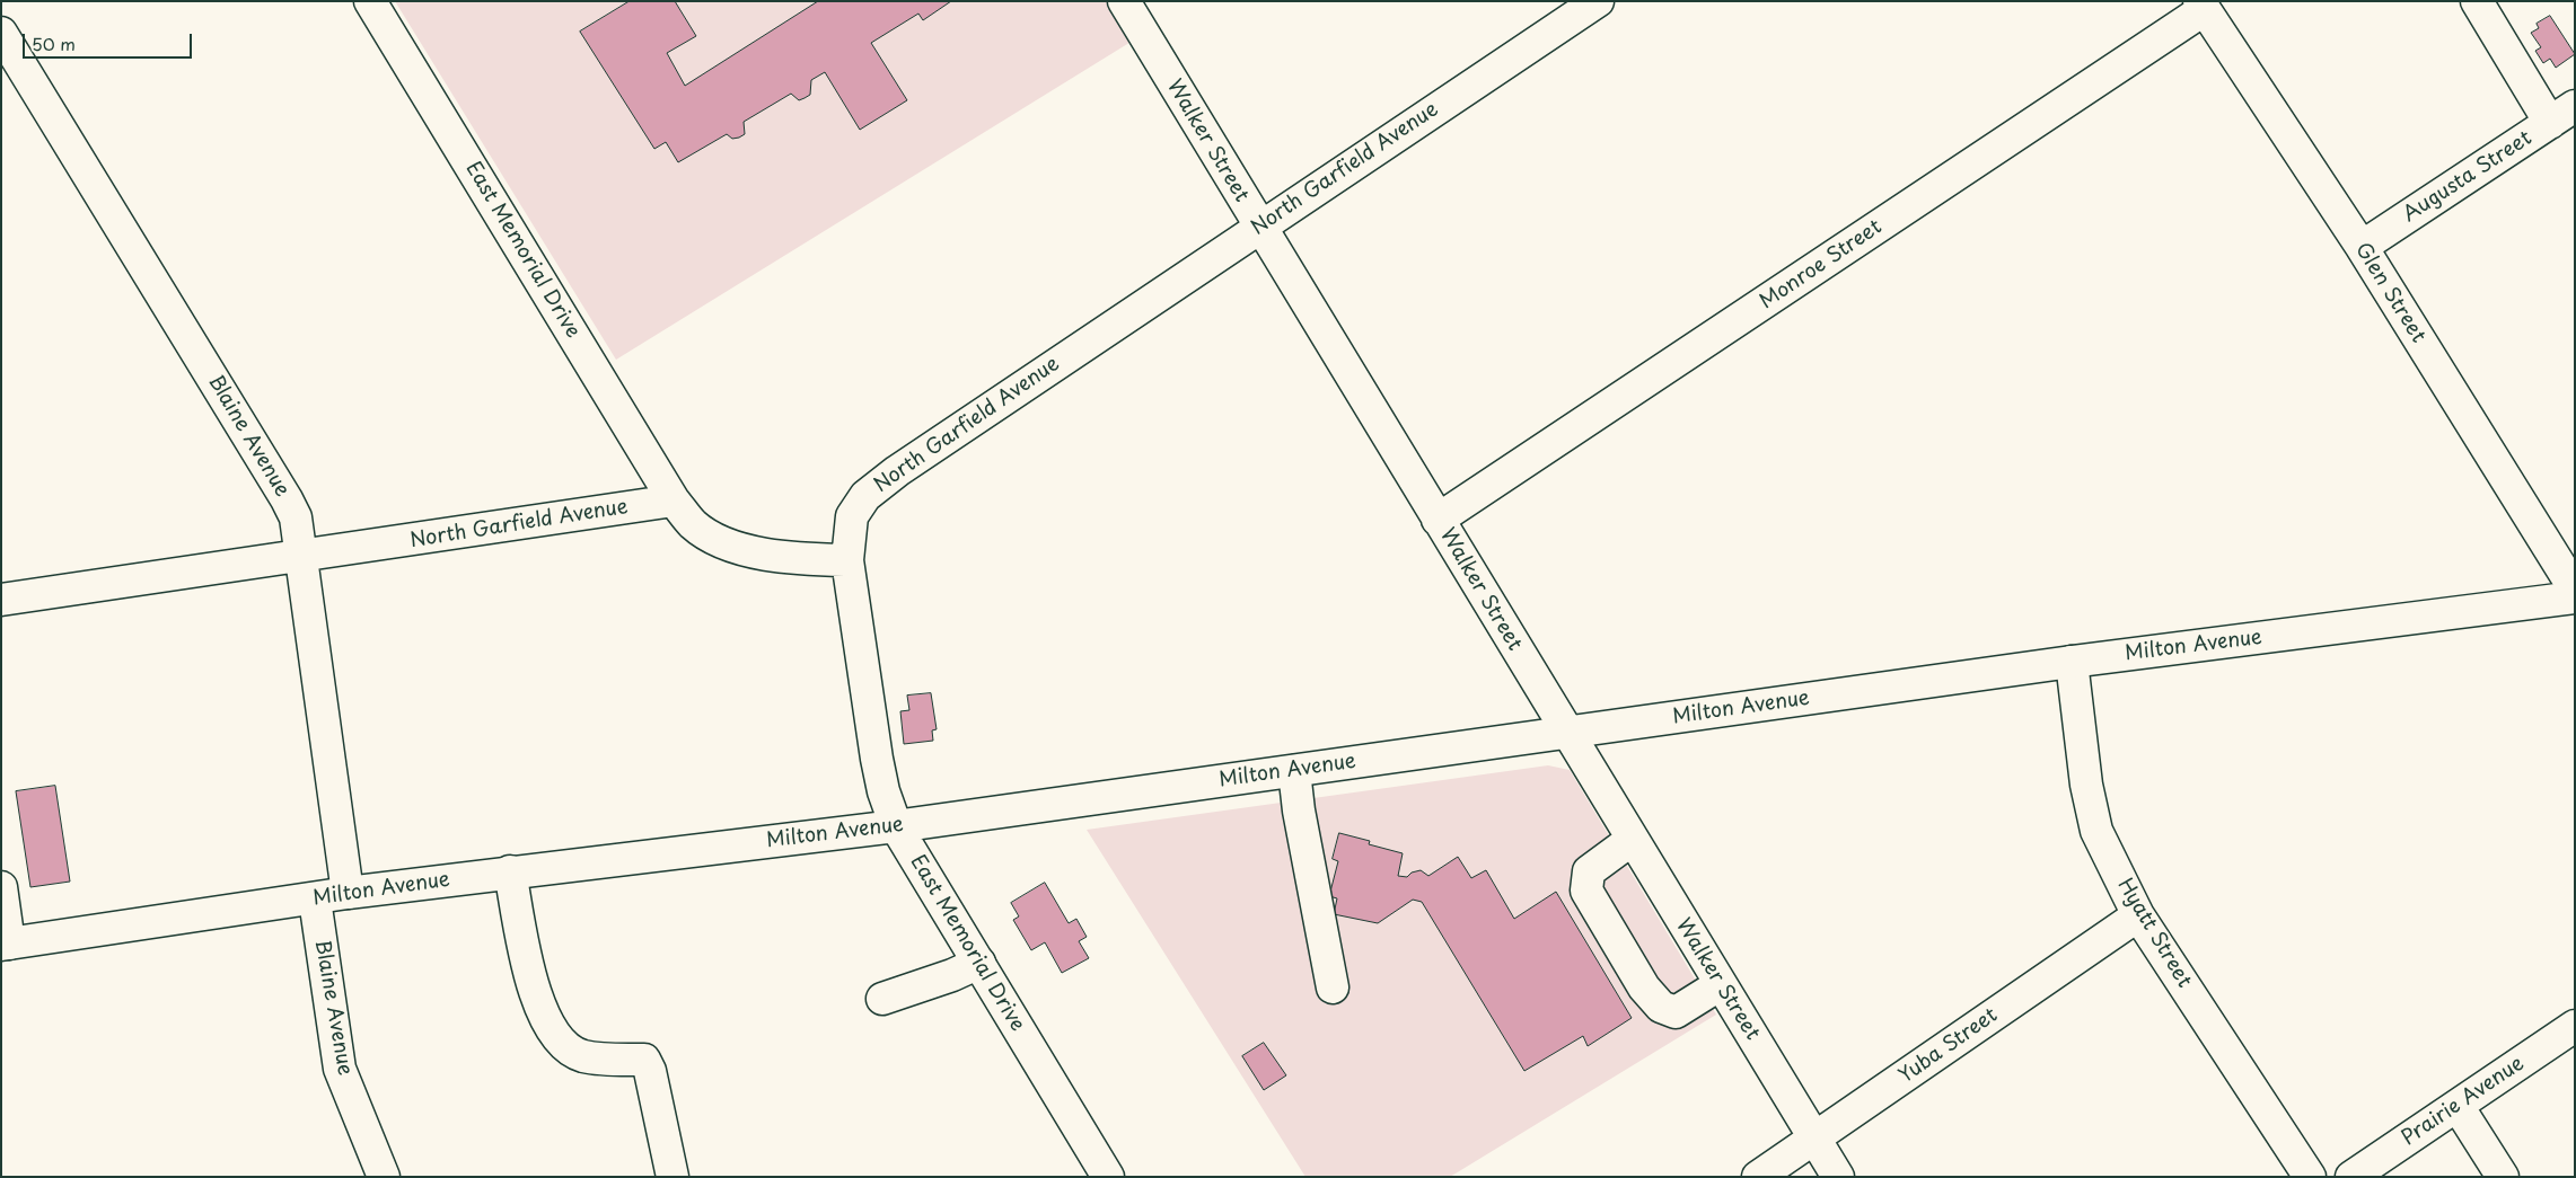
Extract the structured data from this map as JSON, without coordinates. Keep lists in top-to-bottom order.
{
  "streets": {
    "street": [
      "Walker Street",
      "North Garfield Avenue",
      "Augusta Street",
      "East Memorial Drive",
      "Monroe Street",
      "Glen Street",
      "Blaine Avenue",
      "Milton Avenue",
      "Hyatt Street",
      "Yuba Street",
      "Prairie Avenue"
    ]
  },
  "crossings": [
    ["Walker Street", "North Garfield Avenue"],
    ["Walker Street", "Monroe Street"],
    ["Walker Street", "Milton Avenue"],
    ["Walker Street", "Yuba Street"],
    ["North Garfield Avenue", "East Memorial Drive"],
    ["North Garfield Avenue", "Blaine Avenue"],
    ["Augusta Street", "Glen Street"],
    ["East Memorial Drive", "Milton Avenue"],
    ["Monroe Street", "Glen Street"],
    ["Blaine Avenue", "Milton Avenue"],
    ["Milton Avenue", "Hyatt Street"],
    ["Hyatt Street", "Yuba Street"]
  ],
  "scale_bar": "50 m"
}
